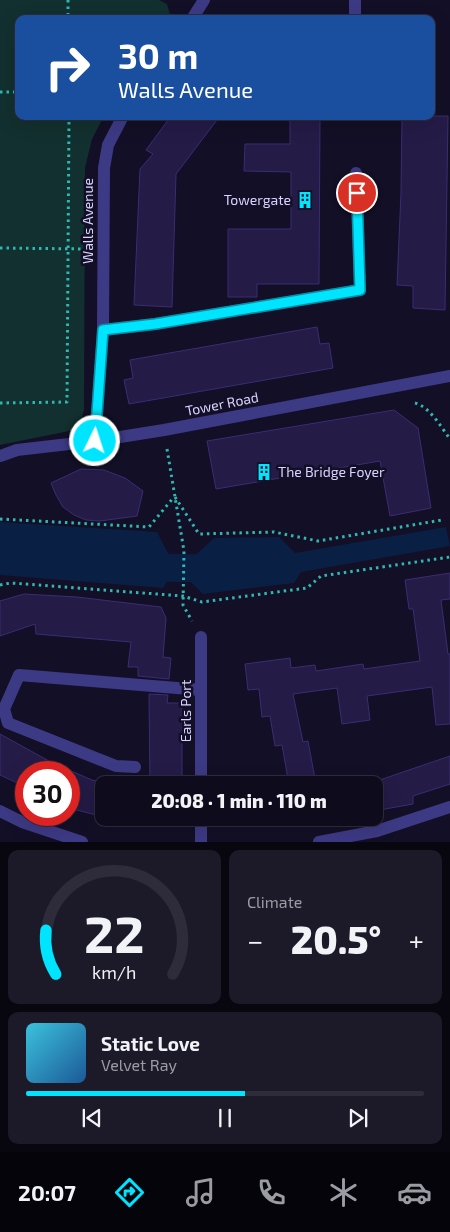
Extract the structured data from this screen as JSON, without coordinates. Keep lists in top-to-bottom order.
{
  "streets": {
    "street": ["Walls Avenue", "Tower Road", "Earls Port"]
  },
  "crossings": [
    ["Walls Avenue", "Tower Road"]
  ],
  "places": {
    "building": ["Towergate", "The Bridge Foyer"]
  },
  "page": {
    "turn": ["30 m", "Walls Avenue"],
    "limit": "30",
    "trip": "20:08 · 1 min · 110 m",
    "tile": "Climate",
    "heat": ["−", "20.5°", "+"],
    "song": ["Static Love", "Velvet Ray"],
    "tabs": "20:07",
    "gauge": ["22", "km/h"]
  }
}
